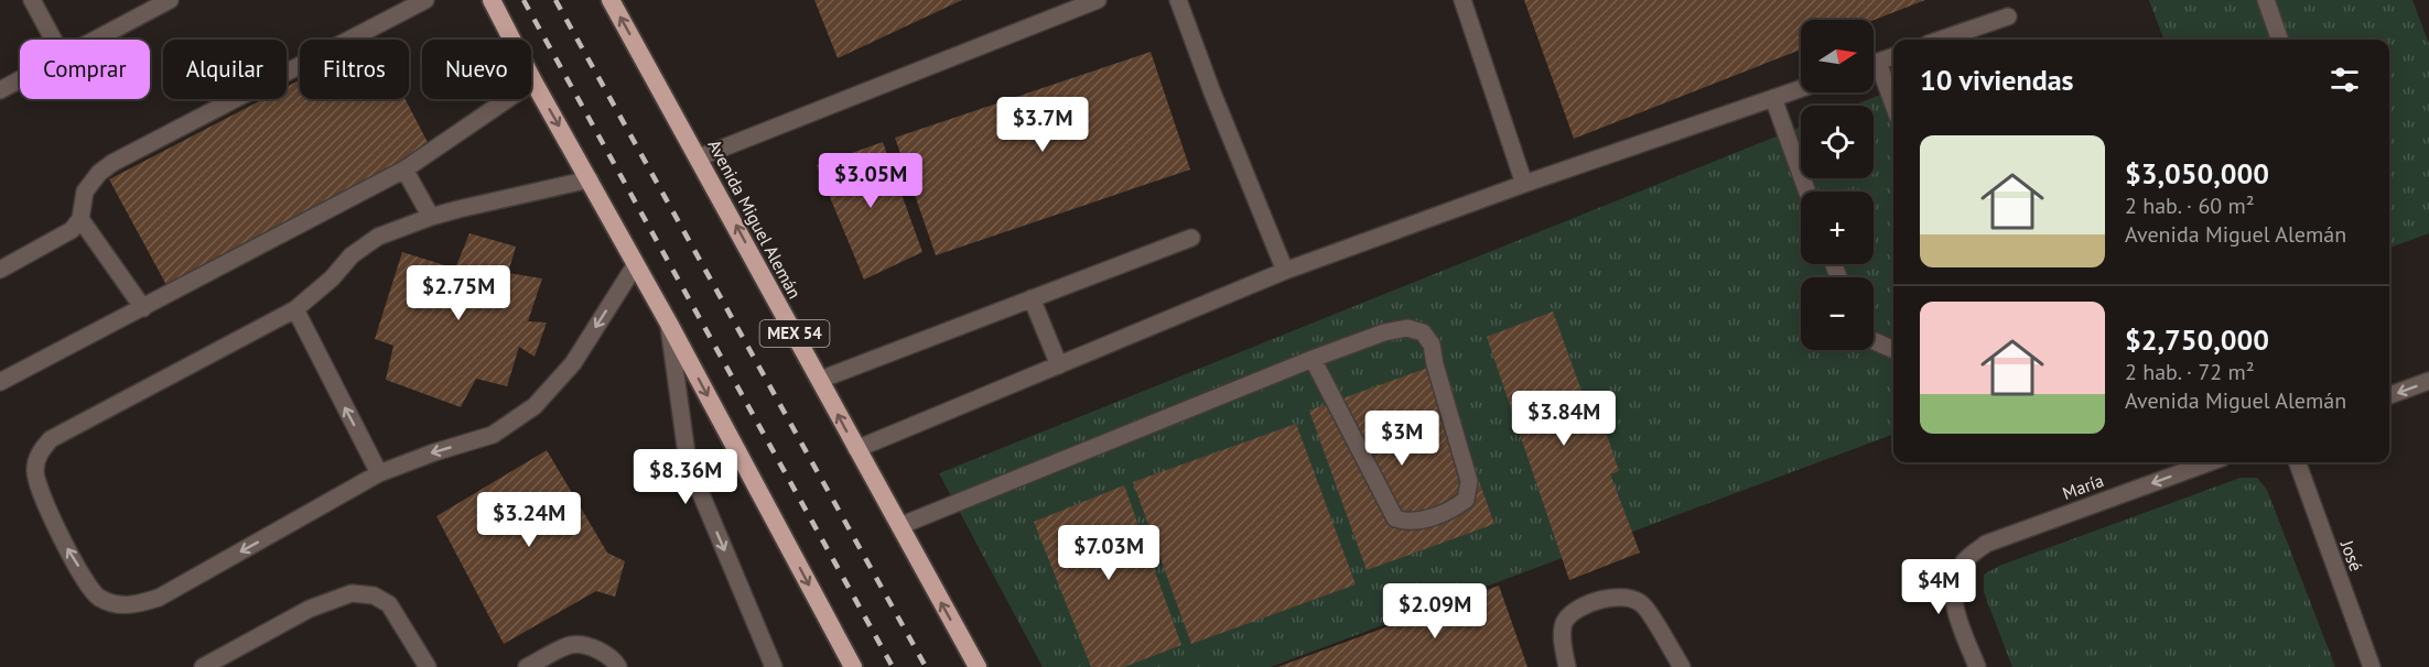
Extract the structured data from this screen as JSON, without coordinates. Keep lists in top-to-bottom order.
{
  "streets": {
    "highway": ["Avenida Miguel Alemán", "MEX 54"],
    "street": ["María", "José"]
  },
  "one_way": ["María"],
  "north": "right",
  "page": {
    "map_buttons": ["+", "−"],
    "chip": [
      "Comprar",
      "Alquilar",
      "Filtros",
      "Nuevo"
    ],
    "heading": "10 viviendas",
    "price": [
      "$3.7M",
      "$3.05M",
      "$2.75M",
      "$3.84M",
      "$3M",
      "$8.36M",
      "$3.24M",
      "$7.03M",
      "$4M",
      "$2.09M"
    ],
    "list": [
      {
        "name": "$3,050,000",
        "note": "2 hab. · 60 m² · Avenida Miguel Alemán"
      },
      {
        "name": "$2,750,000",
        "note": "2 hab. · 72 m² · Avenida Miguel Alemán"
      }
    ]
  }
}
